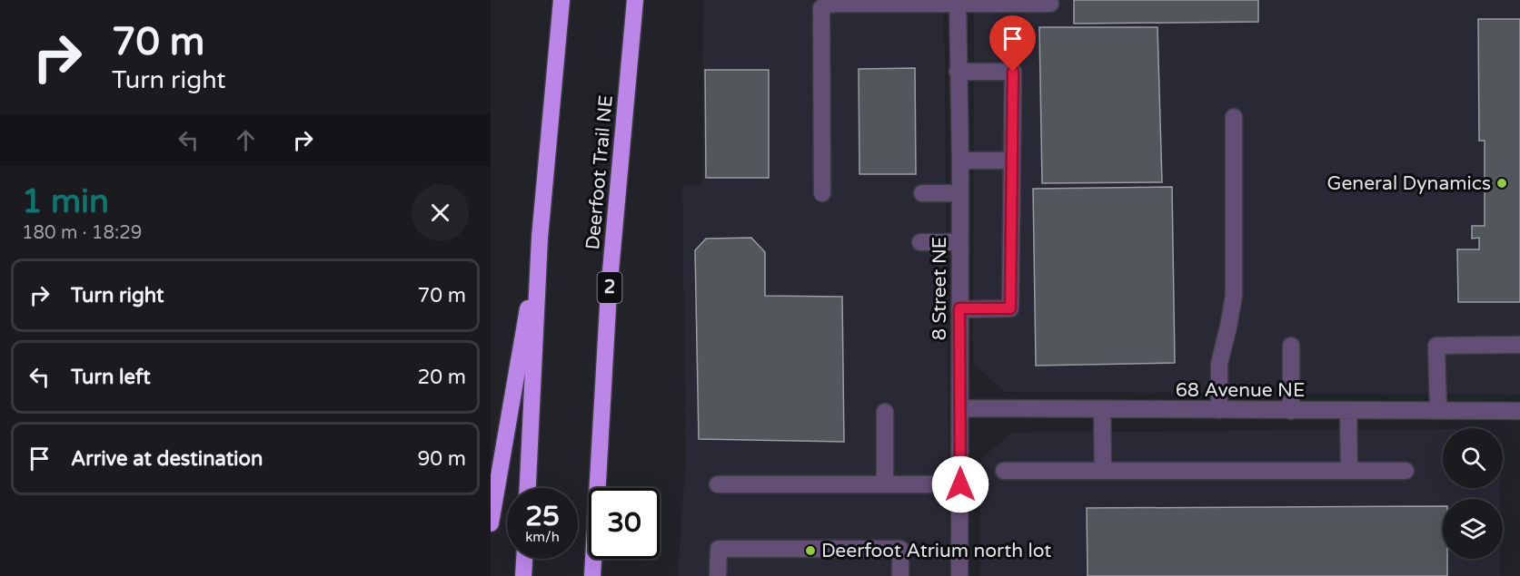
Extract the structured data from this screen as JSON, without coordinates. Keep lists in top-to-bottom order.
{
  "streets": {
    "highway": ["Deerfoot Trail NE", "2"],
    "street": ["8 Street NE", "68 Avenue NE"]
  },
  "crossings": [
    ["8 Street NE", "68 Avenue NE"]
  ],
  "places": ["General Dynamics", "Deerfoot Atrium north lot"],
  "page": {
    "turn": ["70 m", "Turn right"],
    "heading": ["1 min", "180 m · 18:29"],
    "list": [
      {
        "name": "Turn right",
        "value": "70 m"
      },
      {
        "name": "Turn left",
        "value": "20 m"
      },
      {
        "name": "Arrive at destination",
        "value": "90 m"
      }
    ],
    "speed": "25 km/h",
    "limit": "30"
  }
}
